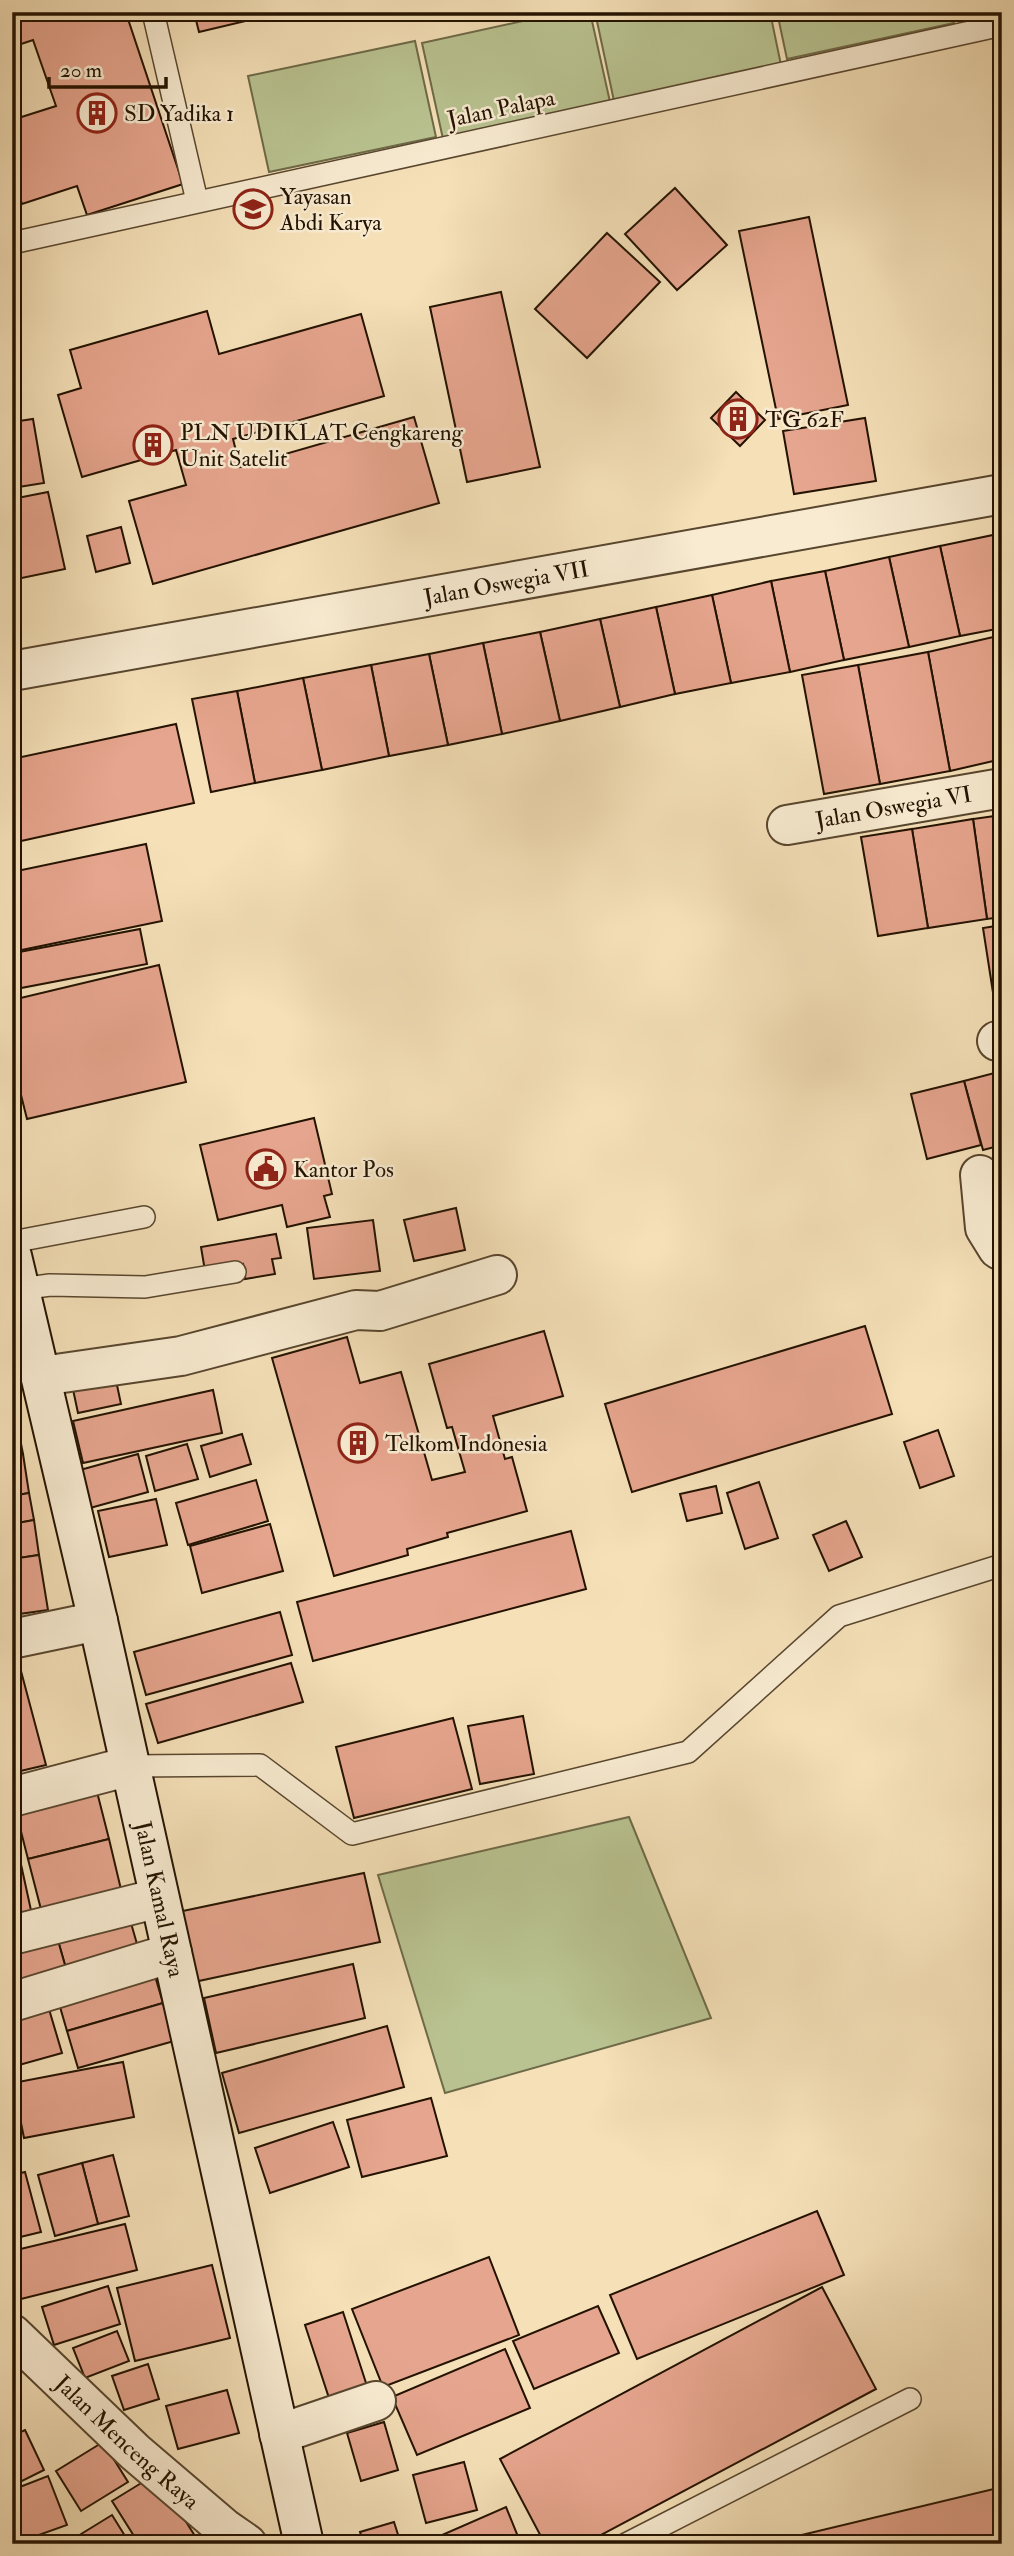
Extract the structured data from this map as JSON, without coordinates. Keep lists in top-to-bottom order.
{
  "streets": {
    "street": [
      "Jalan Oswegia VII",
      "Jalan Oswegia VI",
      "Jalan Kamal Raya",
      "Jalan Menceng Raya"
    ],
    "lane": ["Jalan Palapa"]
  },
  "places": {
    "building": [
      "SD Yadika 1",
      "TG 62F",
      "PLN UDIKLAT Cengkareng Unit Satelit",
      "Telkom Indonesia"
    ],
    "school or university": ["Yayasan Abdi Karya"],
    "public building": ["Kantor Pos"]
  },
  "scale_bar": "20 m"
}
